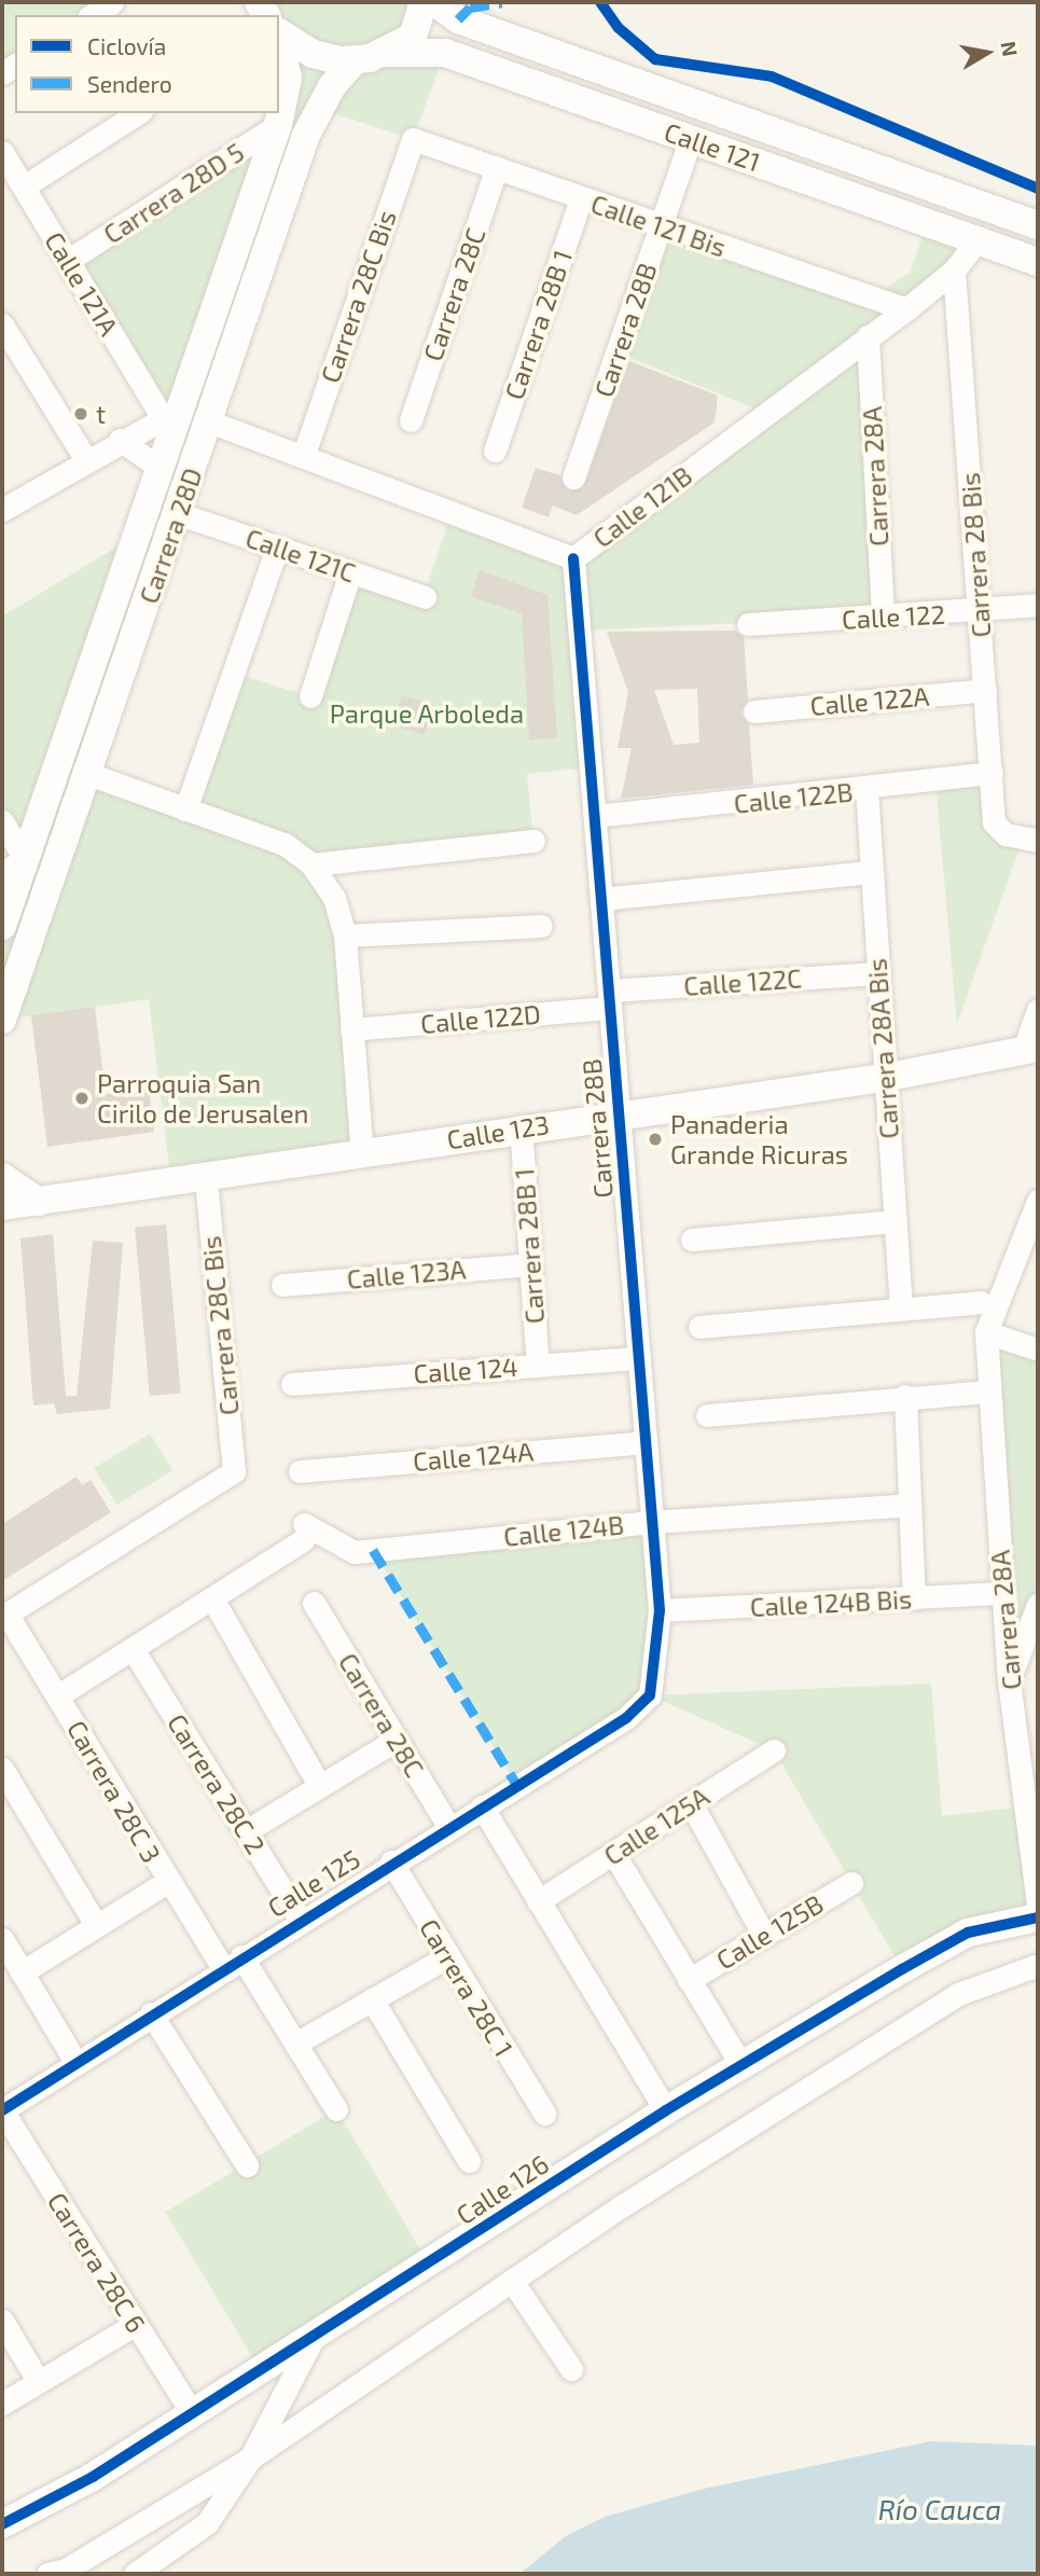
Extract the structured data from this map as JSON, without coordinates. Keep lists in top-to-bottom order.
{
  "streets": {
    "street": [
      "Calle 121",
      "Carrera 28D 5",
      "Calle 121 Bis",
      "Calle 121A",
      "Carrera 28C",
      "Carrera 28C Bis",
      "Carrera 28B 1",
      "Carrera 28B",
      "Carrera 28A",
      "Calle 121B",
      "Carrera 28D",
      "Calle 121C",
      "Carrera 28 Bis",
      "Calle 122",
      "Calle 122A",
      "Calle 122B",
      "Calle 122C",
      "Calle 122D",
      "Carrera 28A Bis",
      "Calle 123",
      "Calle 123A",
      "Calle 124",
      "Calle 124A",
      "Calle 124B",
      "Calle 124B Bis",
      "Carrera 28C 2",
      "Carrera 28C 3",
      "Calle 125A",
      "Calle 125",
      "Calle 125B",
      "Carrera 28C 1",
      "Calle 126",
      "Carrera 28C 6"
    ]
  },
  "crossings": [
    ["Calle 121", "Carrera 28B"],
    ["Calle 121", "Calle 121B"],
    ["Carrera 28D 5", "Calle 121A"],
    ["Carrera 28D 5", "Carrera 28D"],
    ["Calle 121 Bis", "Carrera 28C"],
    ["Calle 121 Bis", "Carrera 28C Bis"],
    ["Calle 121 Bis", "Carrera 28B 1"],
    ["Calle 121 Bis", "Carrera 28B"],
    ["Calle 121 Bis", "Calle 121B"],
    ["Calle 121A", "Carrera 28D"],
    ["Carrera 28C", "Calle 125"],
    ["Carrera 28C Bis", "Calle 121B"],
    ["Carrera 28C Bis", "Calle 123"],
    ["Carrera 28C Bis", "Carrera 28C 3"],
    ["Carrera 28B 1", "Calle 123"],
    ["Carrera 28B 1", "Calle 123A"],
    ["Carrera 28B 1", "Calle 124"],
    ["Carrera 28B", "Calle 121B"],
    ["Carrera 28B", "Calle 122B"],
    ["Carrera 28B", "Calle 122C"],
    ["Carrera 28B", "Calle 122D"],
    ["Carrera 28B", "Calle 123"],
    ["Carrera 28B", "Calle 124"],
    ["Carrera 28B", "Calle 124A"],
    ["Carrera 28B", "Calle 124B"],
    ["Carrera 28B", "Calle 124B Bis"],
    ["Carrera 28B", "Calle 125"],
    ["Carrera 28A", "Calle 121B"],
    ["Carrera 28A", "Calle 122"],
    ["Carrera 28A", "Calle 124B Bis"],
    ["Calle 121B", "Carrera 28D"],
    ["Calle 121B", "Carrera 28 Bis"],
    ["Carrera 28D", "Calle 121C"],
    ["Carrera 28 Bis", "Calle 122"],
    ["Carrera 28 Bis", "Calle 122A"],
    ["Carrera 28 Bis", "Calle 122B"],
    ["Calle 122B", "Carrera 28A Bis"],
    ["Calle 122C", "Calle 122D"],
    ["Calle 122C", "Carrera 28A Bis"],
    ["Carrera 28A Bis", "Calle 123"],
    ["Carrera 28C 2", "Calle 125"],
    ["Carrera 28C 3", "Calle 125"],
    ["Calle 125", "Carrera 28C 1"],
    ["Calle 125", "Carrera 28C 6"],
    ["Calle 126", "Carrera 28C 6"]
  ],
  "water": ["Río Cauca"],
  "parks": ["Parque Arboleda"],
  "places": ["t", "Parroquia San Cirilo de Jerusalen", "Panaderia Grande Ricuras"],
  "legend": ["Ciclovía", "Sendero"],
  "north": "right"
}
